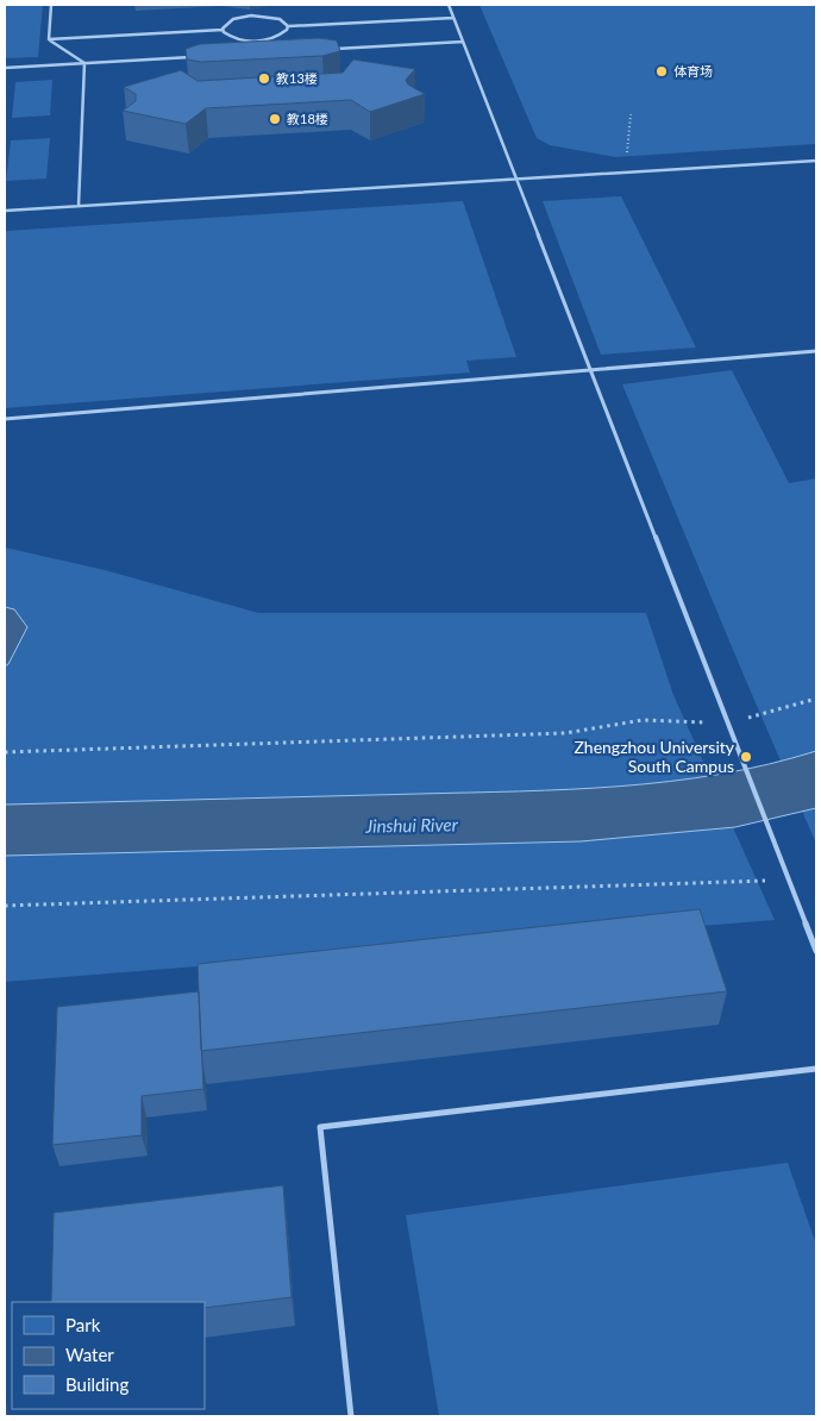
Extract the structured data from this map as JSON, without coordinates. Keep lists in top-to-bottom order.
{
  "water": ["Jinshui River"],
  "places": [
    "体育场",
    "教13楼",
    "教18楼",
    "Zhengzhou University South Campus"
  ],
  "legend": ["Park", "Water", "Building"]
}
